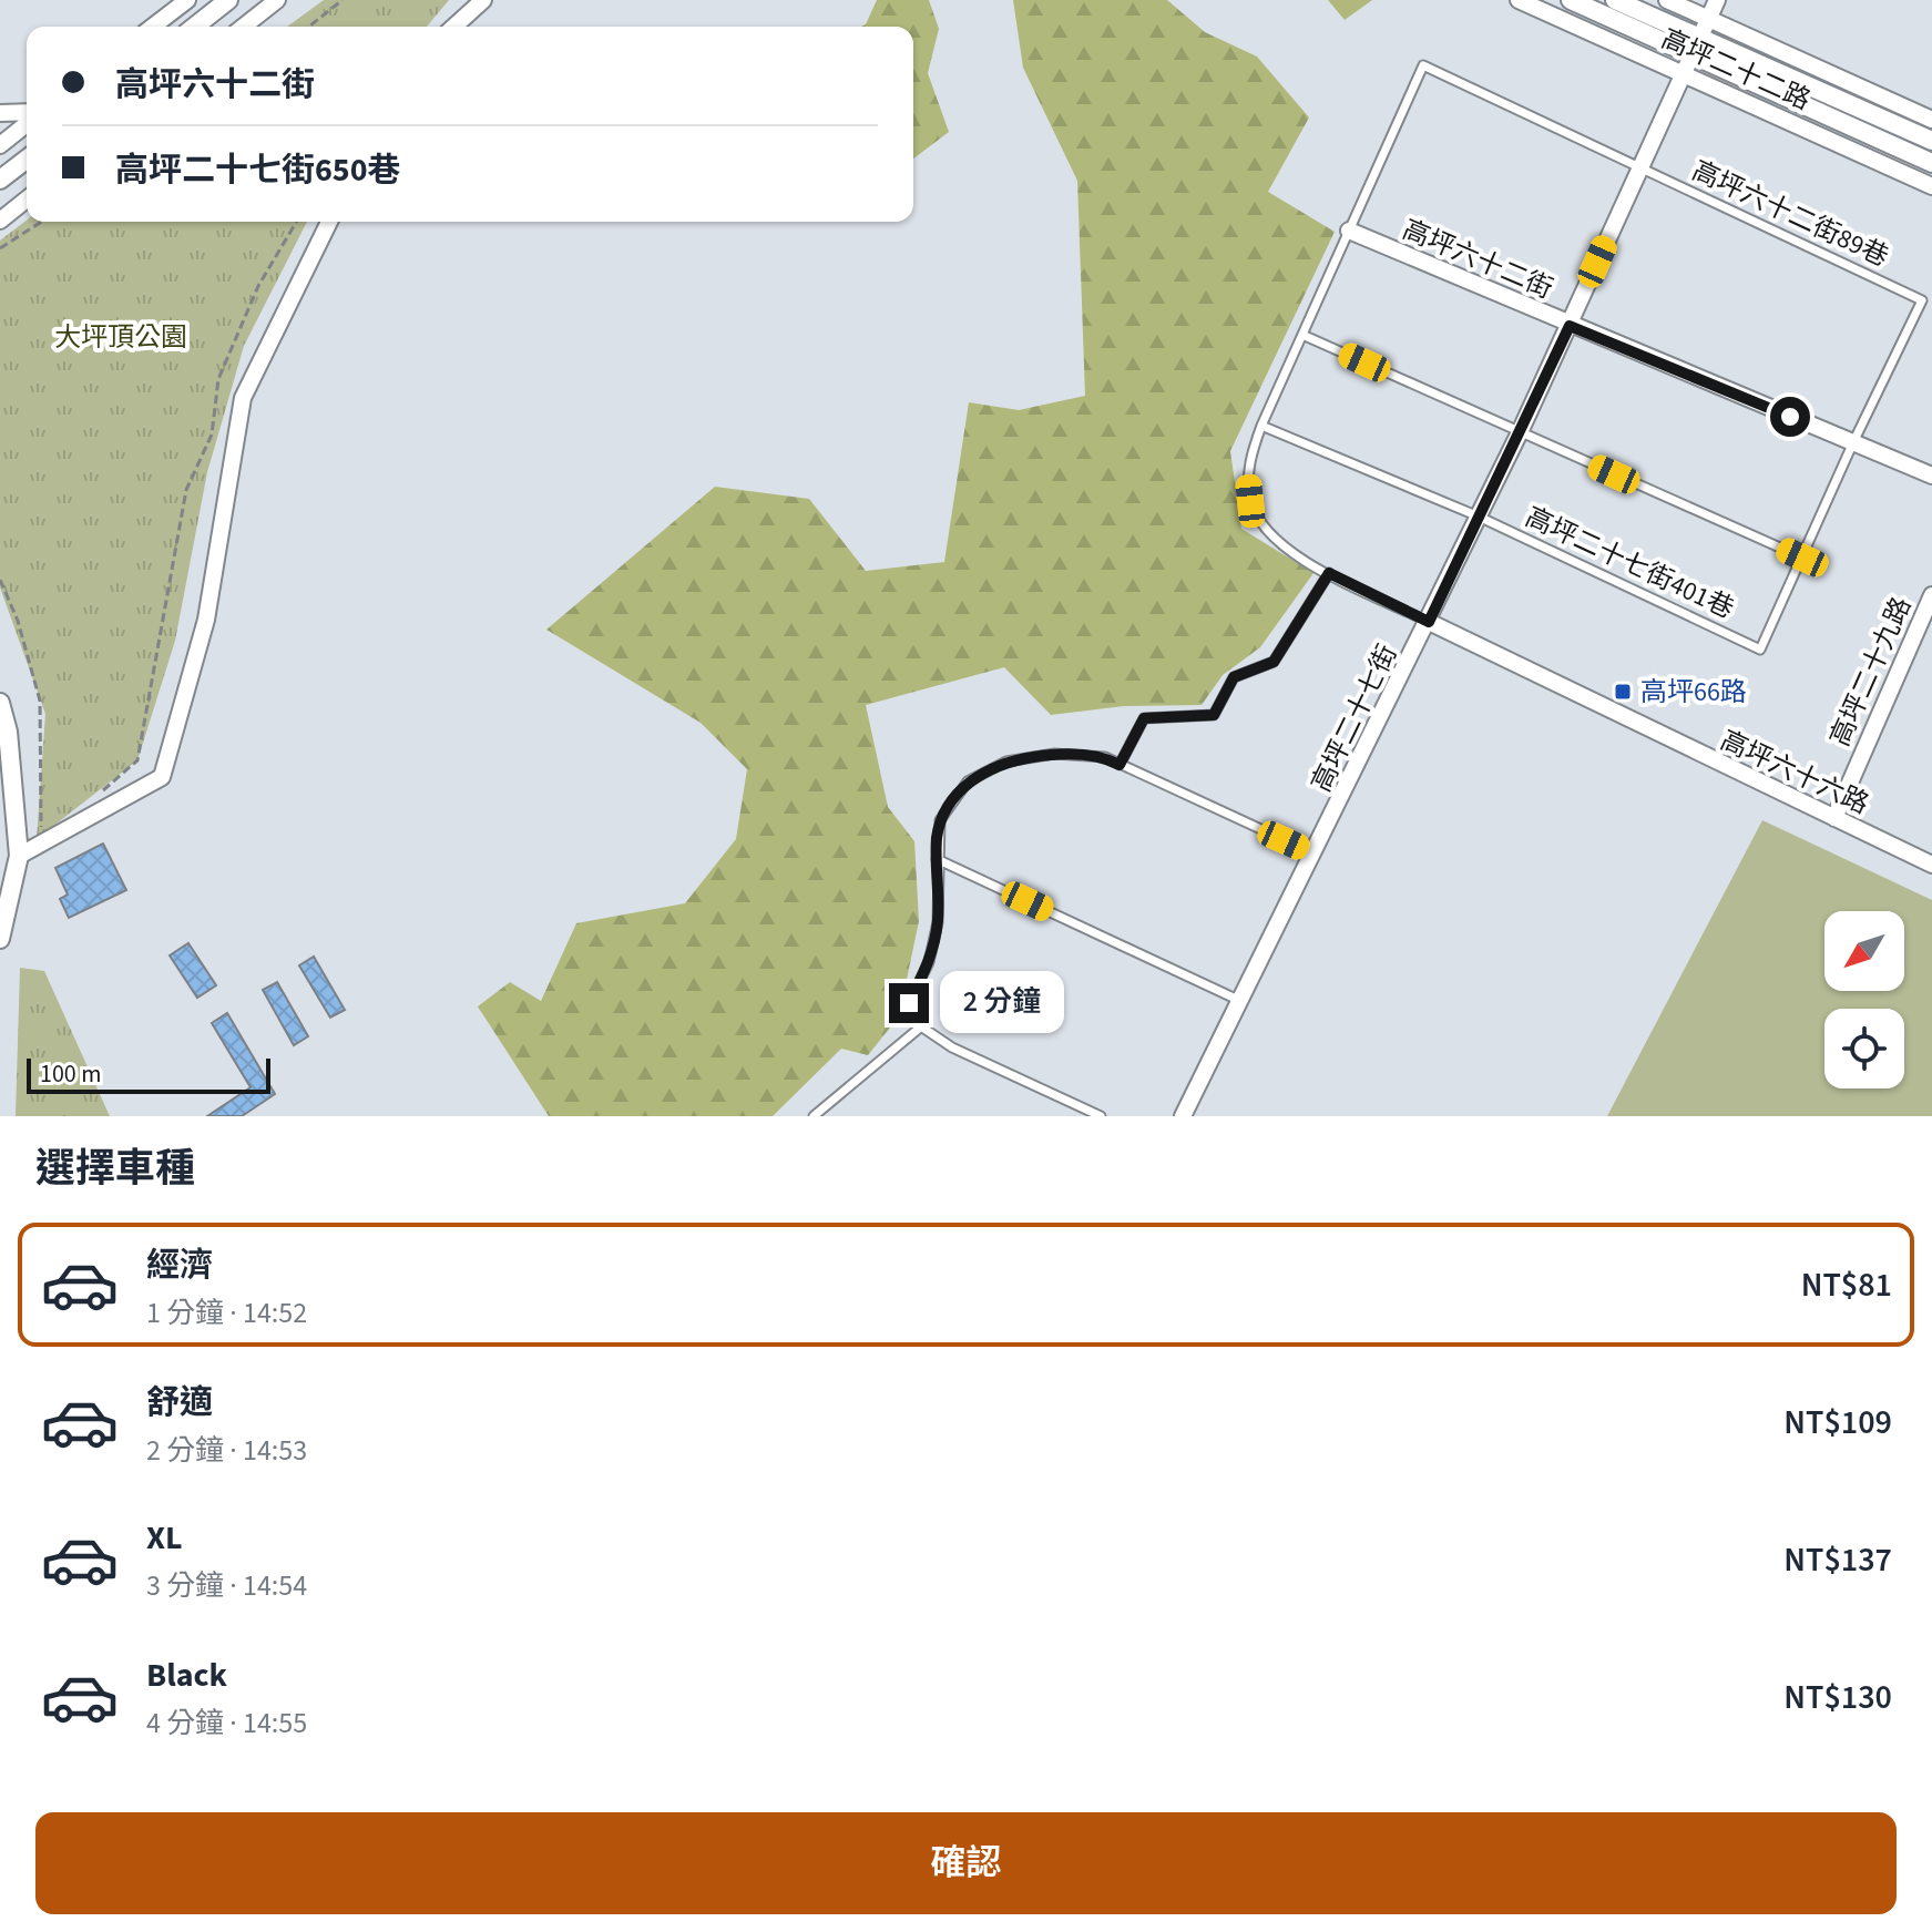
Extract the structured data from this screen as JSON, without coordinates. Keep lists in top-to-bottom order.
{
  "streets": {
    "street": [
      "高坪二十二路",
      "高坪六十二街",
      "高坪二十九路",
      "高坪二十七街",
      "高坪六十六路"
    ],
    "lane": ["高坪六十二街89巷", "高坪二十七街401巷"]
  },
  "crossings": [
    ["高坪二十二路", "高坪二十七街"],
    ["高坪六十二街89巷", "高坪六十二街"],
    ["高坪六十二街89巷", "高坪二十七街"],
    ["高坪六十二街89巷", "高坪六十六路"],
    ["高坪六十二街", "高坪二十七街"],
    ["高坪六十二街", "高坪六十六路"],
    ["高坪二十七街401巷", "高坪二十七街"],
    ["高坪二十七街401巷", "高坪六十六路"],
    ["高坪二十九路", "高坪六十六路"],
    ["高坪二十七街", "高坪六十六路"]
  ],
  "parks": ["大坪頂公園"],
  "places": {
    "transit": ["高坪66路"]
  },
  "scale_bar": "100 m",
  "north": "bottom left",
  "page": {
    "banner": ["高坪六十二街", "高坪二十七街650巷"],
    "bubble": "2 分鐘",
    "scale": "100 m",
    "heading": "選擇車種",
    "list": [
      {
        "name": "經濟",
        "note": "1 分鐘 · 14:52",
        "value": "NT$81"
      },
      {
        "name": "舒適",
        "note": "2 分鐘 · 14:53",
        "value": "NT$109"
      },
      {
        "name": "XL",
        "note": "3 分鐘 · 14:54",
        "value": "NT$137"
      },
      {
        "name": "Black",
        "note": "4 分鐘 · 14:55",
        "value": "NT$130"
      }
    ],
    "buttons": "確認"
  }
}
